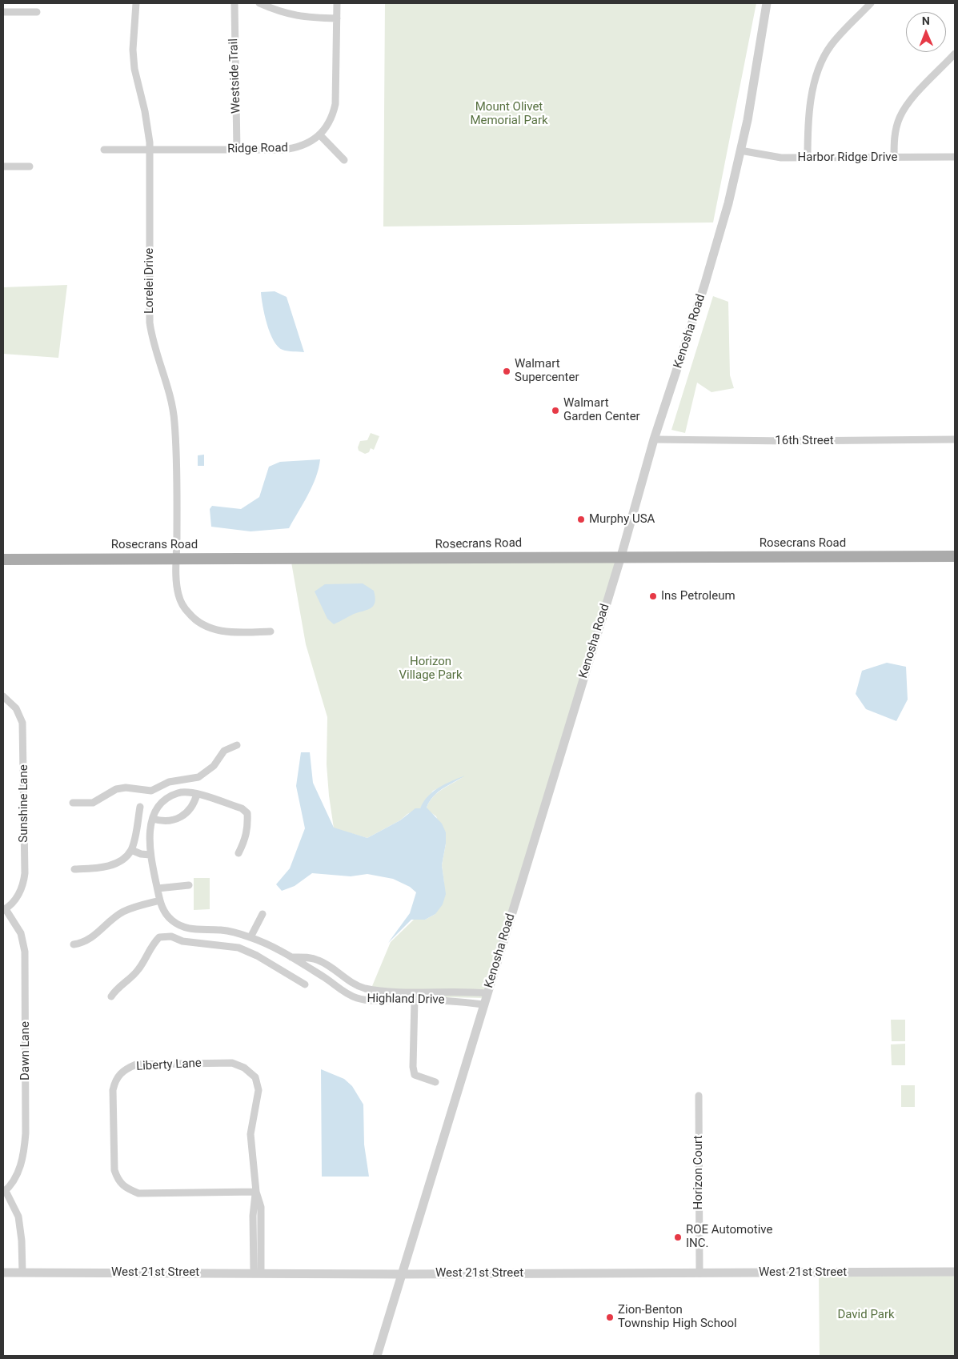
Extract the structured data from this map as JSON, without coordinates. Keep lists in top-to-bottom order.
{
  "streets": {
    "main road": ["Rosecrans Road"],
    "street": [
      "Westside Trail",
      "Ridge Road",
      "Harbor Ridge Drive",
      "Lorelei Drive",
      "Kenosha Road",
      "16th Street",
      "Sunshine Lane",
      "Highland Drive",
      "Dawn Lane",
      "Liberty Lane",
      "Horizon Court",
      "West 21st Street"
    ]
  },
  "crossings": [
    ["Westside Trail", "Ridge Road"],
    ["Ridge Road", "Lorelei Drive"],
    ["Harbor Ridge Drive", "Kenosha Road"],
    ["Lorelei Drive", "Rosecrans Road"],
    ["Kenosha Road", "16th Street"],
    ["Kenosha Road", "Rosecrans Road"],
    ["Kenosha Road", "Highland Drive"],
    ["Kenosha Road", "West 21st Street"],
    ["Sunshine Lane", "Dawn Lane"],
    ["Liberty Lane", "West 21st Street"],
    ["Horizon Court", "West 21st Street"]
  ],
  "parks": ["Mount Olivet Memorial Park", "Horizon Village Park", "David Park"],
  "places": [
    "Walmart Supercenter",
    "Walmart Garden Center",
    "Murphy USA",
    "Ins Petroleum",
    "ROE Automotive INC.",
    "Zion-Benton Township High School"
  ],
  "north": "top"
}
